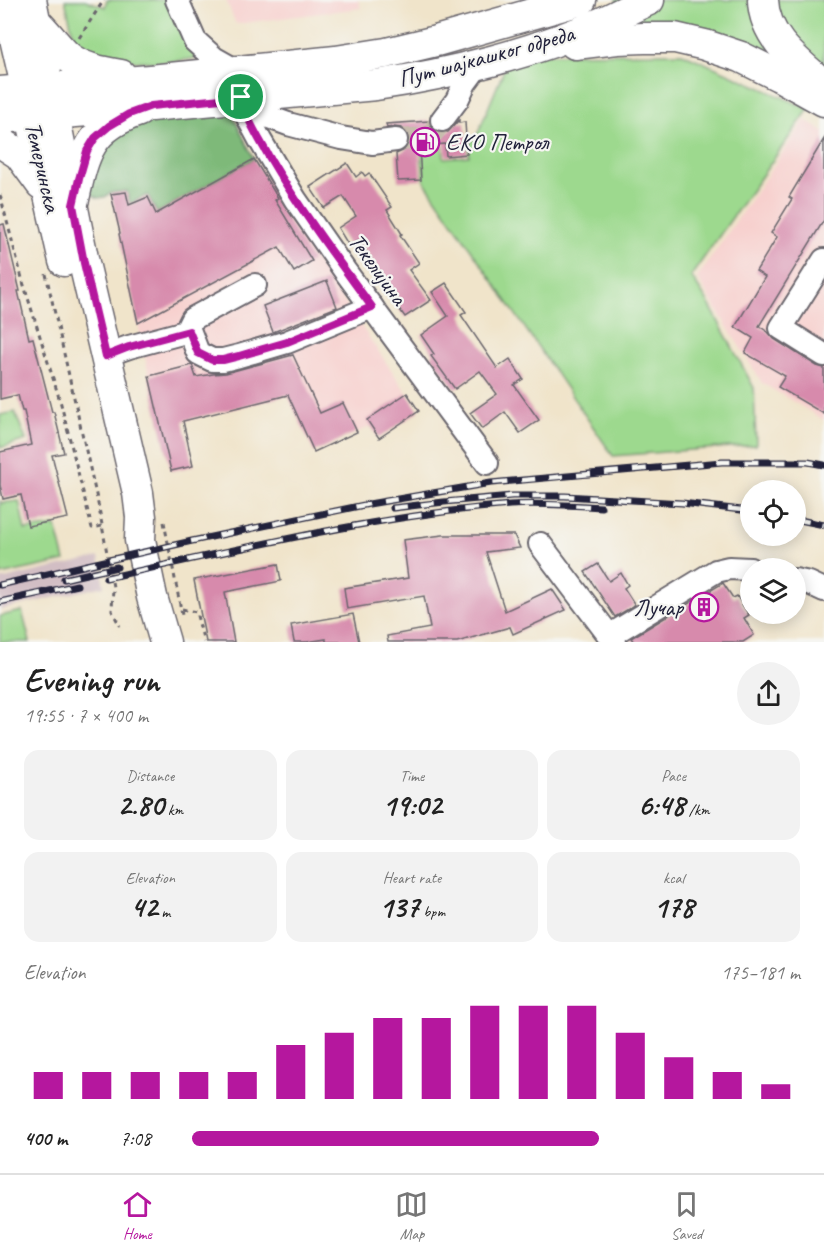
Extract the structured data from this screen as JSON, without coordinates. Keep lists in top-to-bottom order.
{
  "streets": {
    "main road": ["Пут шајкашког одреда", "Темеринска"],
    "street": ["Текелијина"]
  },
  "crossings": [
    ["Пут шајкашког одреда", "Темеринска"],
    ["Пут шајкашког одреда", "Текелијина"]
  ],
  "places": {
    "fuel station": ["ЕКО Петрол"],
    "building": ["Лучар"]
  },
  "page": {
    "heading": ["Evening run", "19:55 · 7 × 400 m"],
    "stats": [
      ["Distance", "2.80 km"],
      ["Time", "19:02"],
      ["Pace", "6:48 /km"],
      ["Elevation", "42 m"],
      ["Heart rate", "137 bpm"],
      ["kcal", "178"]
    ],
    "chart": ["Elevation", "175–181 m"],
    "list": [
      {
        "name": "400 m",
        "note": "7:08"
      }
    ],
    "tabs": ["Home", "Map", "Saved"]
  }
}
